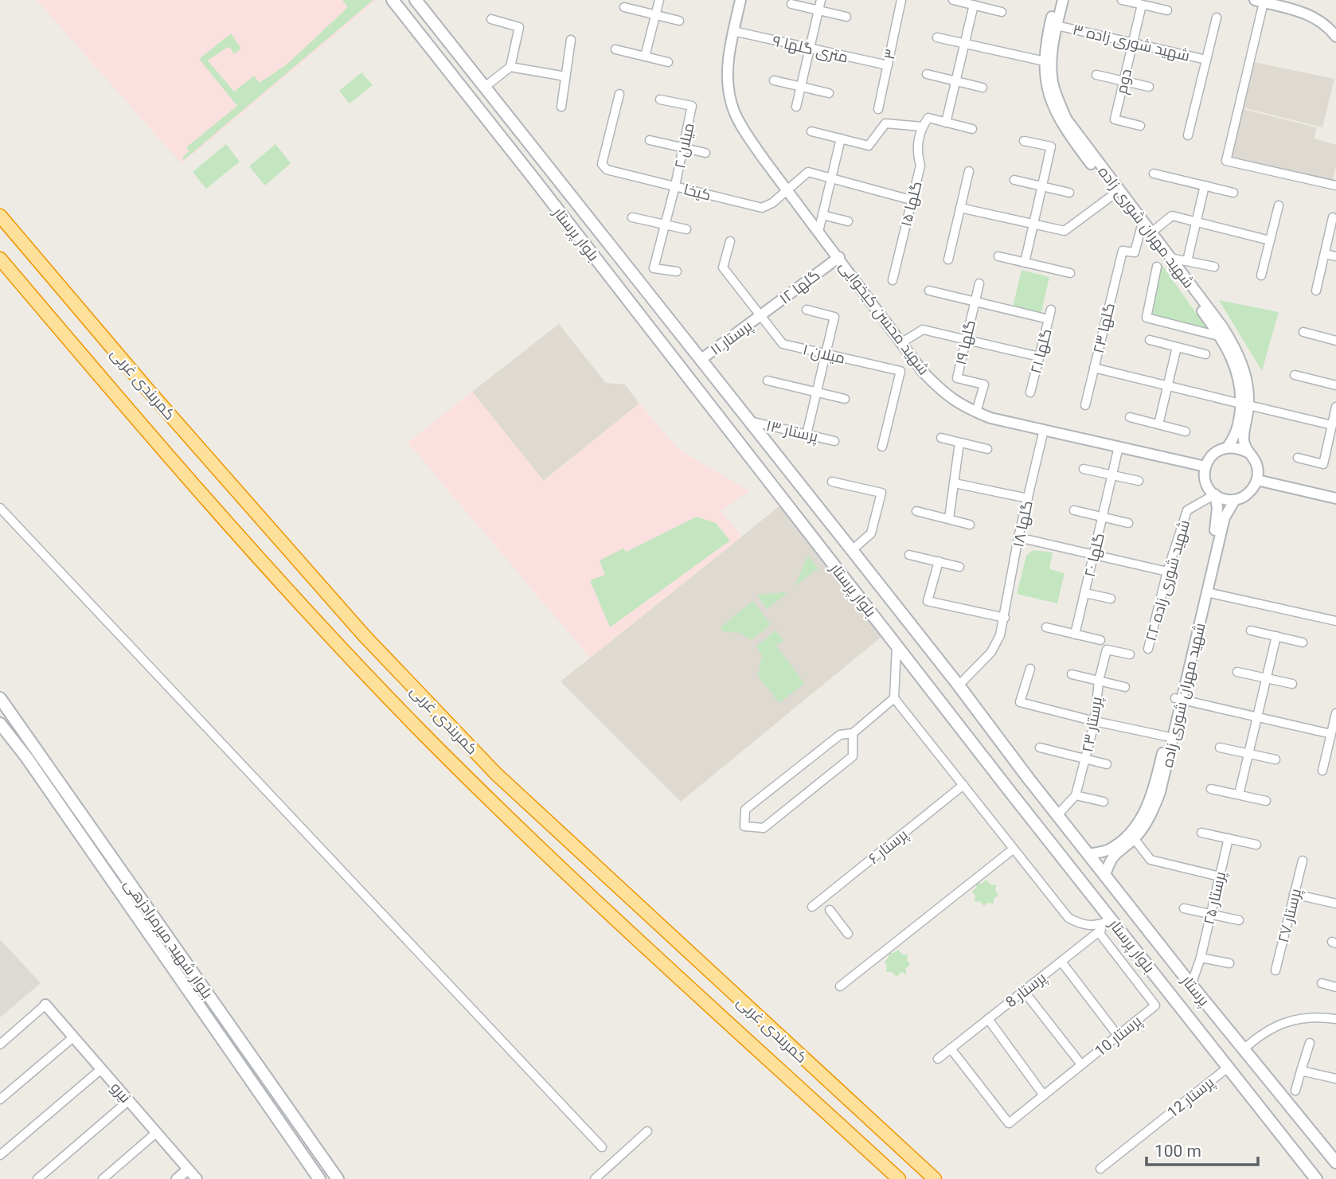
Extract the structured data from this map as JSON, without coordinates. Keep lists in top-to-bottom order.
{
  "streets": {
    "highway": ["کمربندی غربی"],
    "main road": ["بلوار پرستار", "بلوار شهید میرمرادزهی", "پرستار"],
    "street": [
      "شهید شوری زاده ۳",
      "۹ متری گلها",
      "۳",
      "دوم",
      "میلان ۲",
      "کیخا",
      "گلها ۱۵",
      "شهید مهران شوری زاده",
      "گلها ۱۲",
      "شهید محسن کیخوایی",
      "گلها ۲۳",
      "پرستار ۱۱",
      "گلها ۱۹",
      "گلها ۲۱",
      "میلان ۱",
      "پرستار ۱۳",
      "گلها ۱۸",
      "گلها ۲۰",
      "شهید شوری زاده ۲۲",
      "پرستار ۲۳",
      "پرستار ۶",
      "پرستار ۲۵",
      "پرستار ۲۷",
      "پرستار 8",
      "پرستار 10",
      "نیرو",
      "پرستار 12"
    ]
  },
  "crossings": [
    ["شهید شوری زاده ۳", "دوم"],
    ["شهید شوری زاده ۳", "شهید مهران شوری زاده"],
    ["۹ متری گلها", "۳"],
    ["۹ متری گلها", "شهید محسن کیخوایی"],
    ["میلان ۲", "کیخا"],
    ["کیخا", "شهید محسن کیخوایی"],
    ["شهید مهران شوری زاده", "شهید محسن کیخوایی"],
    ["شهید مهران شوری زاده", "گلها ۲۳"],
    ["شهید مهران شوری زاده", "شهید شوری زاده ۲۲"],
    ["شهید مهران شوری زاده", "پرستار"],
    ["بلوار پرستار", "پرستار ۱۱"],
    ["بلوار پرستار", "پرستار ۱۳"],
    ["بلوار پرستار", "گلها ۱۸"],
    ["بلوار پرستار", "پرستار ۲۳"],
    ["بلوار پرستار", "پرستار 8"],
    ["بلوار پرستار", "پرستار"],
    ["بلوار پرستار", "پرستار 12"],
    ["گلها ۱۲", "شهید محسن کیخوایی"],
    ["گلها ۱۲", "پرستار ۱۱"],
    ["گلها ۱۲", "میلان ۱"],
    ["شهید محسن کیخوایی", "گلها ۱۹"],
    ["شهید محسن کیخوایی", "گلها ۱۸"],
    ["شهید محسن کیخوایی", "گلها ۲۰"],
    ["شهید محسن کیخوایی", "شهید شوری زاده ۲۲"],
    ["پرستار ۱۱", "میلان ۱"],
    ["پرستار ۲۳", "پرستار"],
    ["پرستار ۲۵", "پرستار"],
    ["پرستار 8", "پرستار 10"]
  ],
  "scale_bar": "100 m"
}
